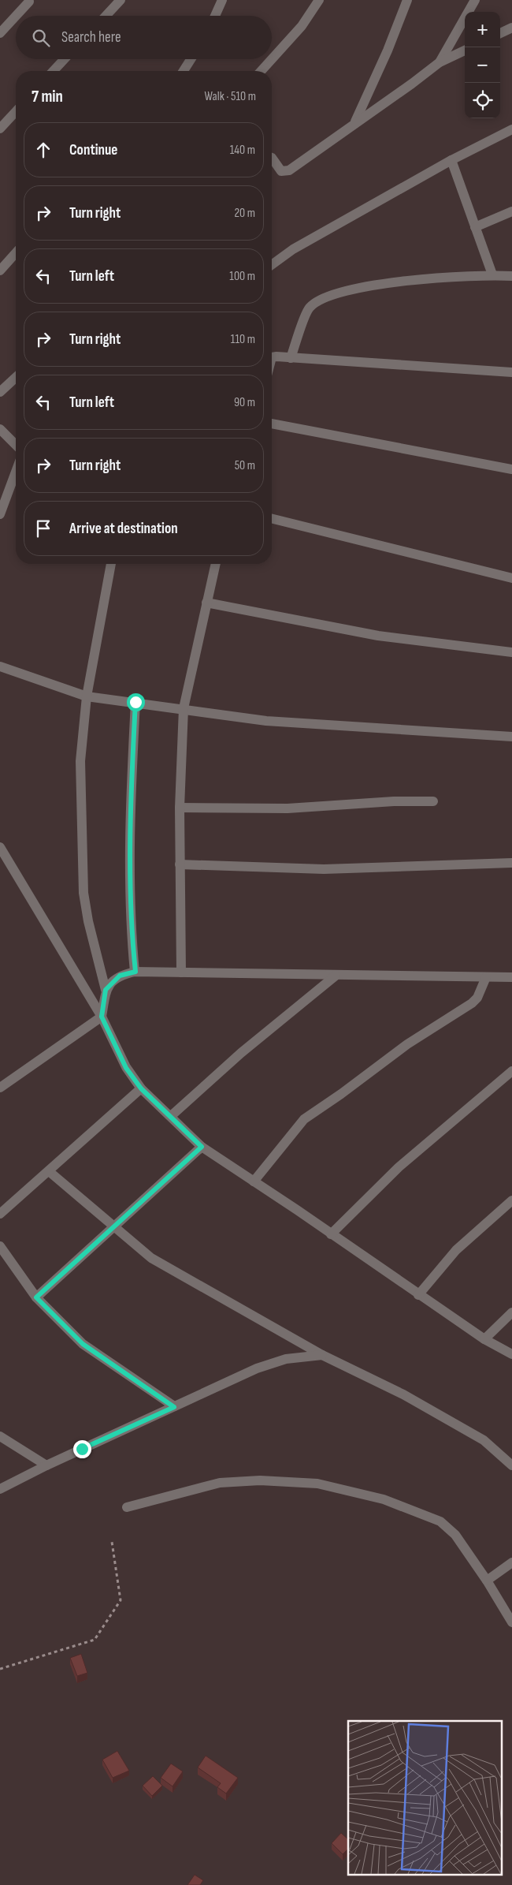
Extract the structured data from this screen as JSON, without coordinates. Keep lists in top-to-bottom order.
{
  "page": {
    "map_buttons": ["+", "−"],
    "search": "Search here",
    "heading": ["7 min", "Walk · 510 m"],
    "list": [
      ["Continue", "140 m"],
      ["Turn right", "20 m"],
      ["Turn left", "100 m"],
      ["Turn right", "110 m"],
      ["Turn left", "90 m"],
      ["Turn right", "50 m"],
      "Arrive at destination"
    ]
  }
}
